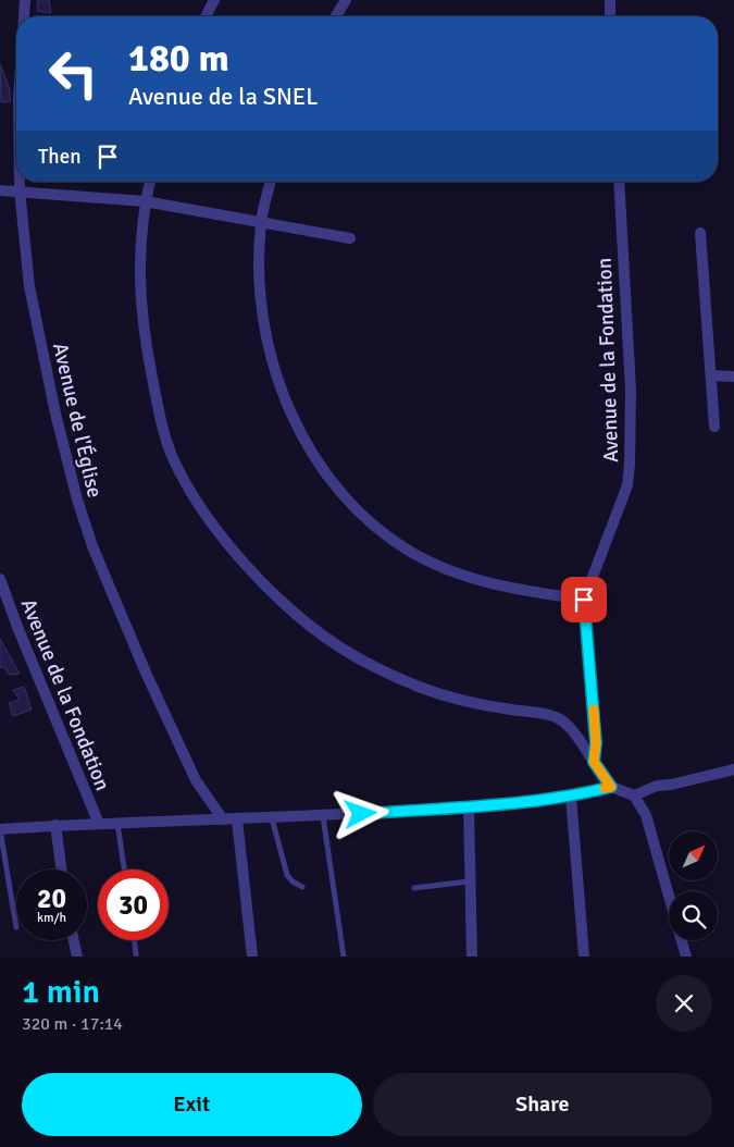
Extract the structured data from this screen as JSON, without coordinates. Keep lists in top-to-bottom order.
{
  "streets": {
    "street": ["Avenue de la Fondation", "Avenue de l'Église"]
  },
  "north": "top right",
  "page": {
    "turn": ["180 m", "Avenue de la SNEL"],
    "then": "Then",
    "speed": "20 km/h",
    "limit": "30",
    "heading": ["1 min", "320 m · 17:14"],
    "buttons": ["Exit", "Share"]
  }
}
